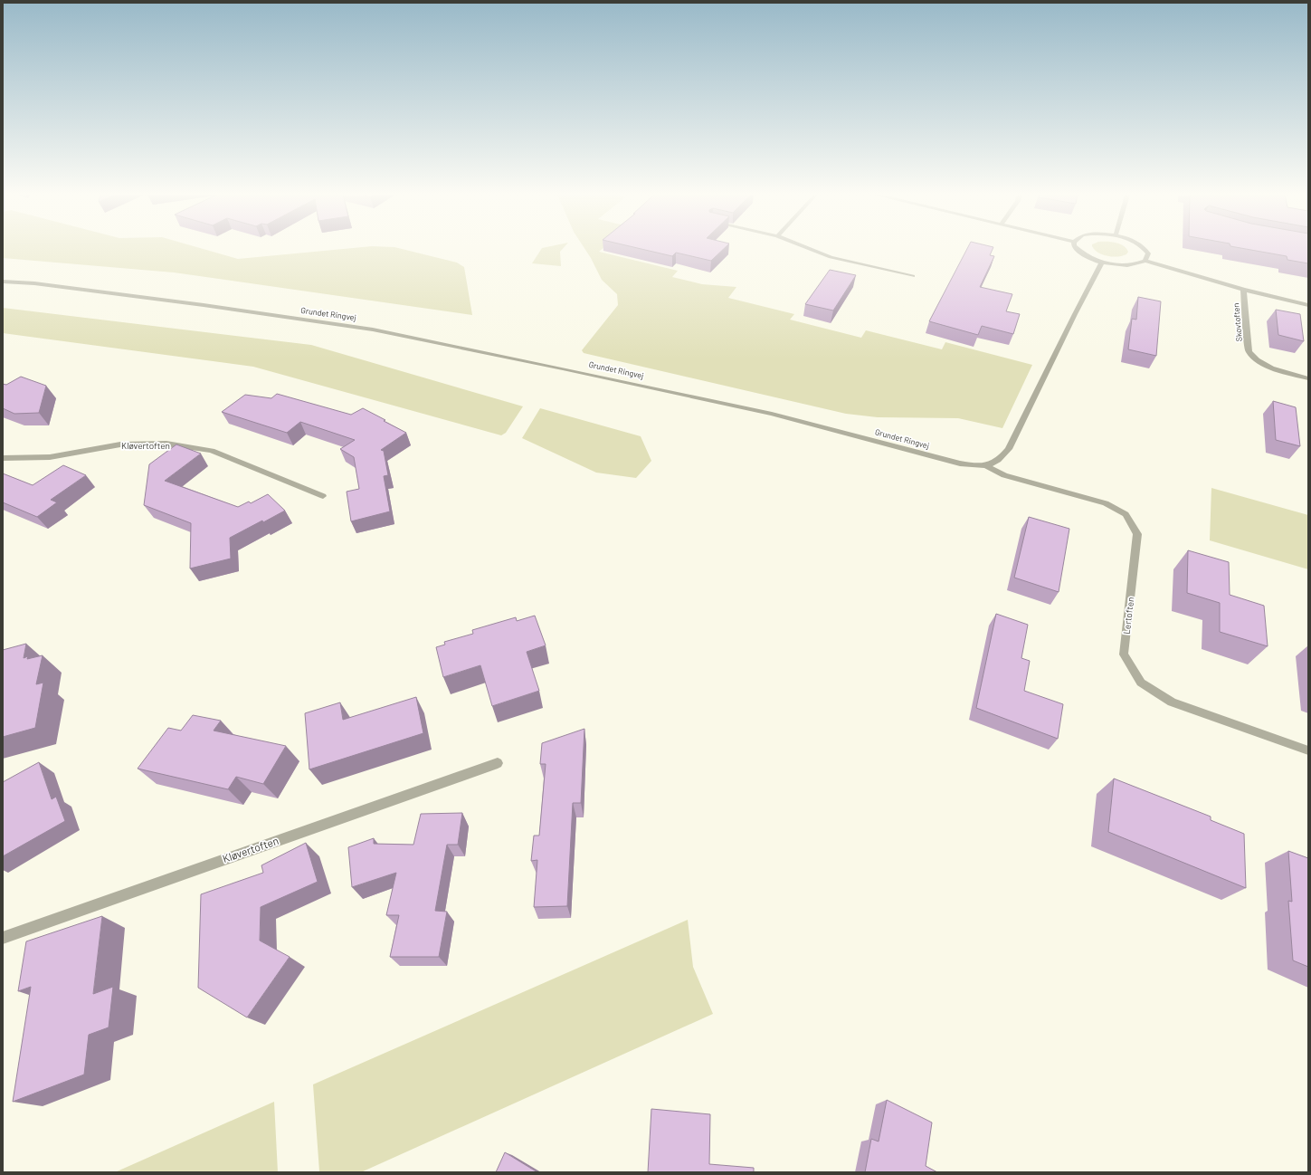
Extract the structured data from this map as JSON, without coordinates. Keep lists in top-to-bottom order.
{
  "streets": {
    "street": [
      "Grundet Ringvej",
      "Skovtoften",
      "Kløvertoften",
      "Lertoften"
    ]
  },
  "crossings": [
    ["Grundet Ringvej", "Lertoften"]
  ]
}
